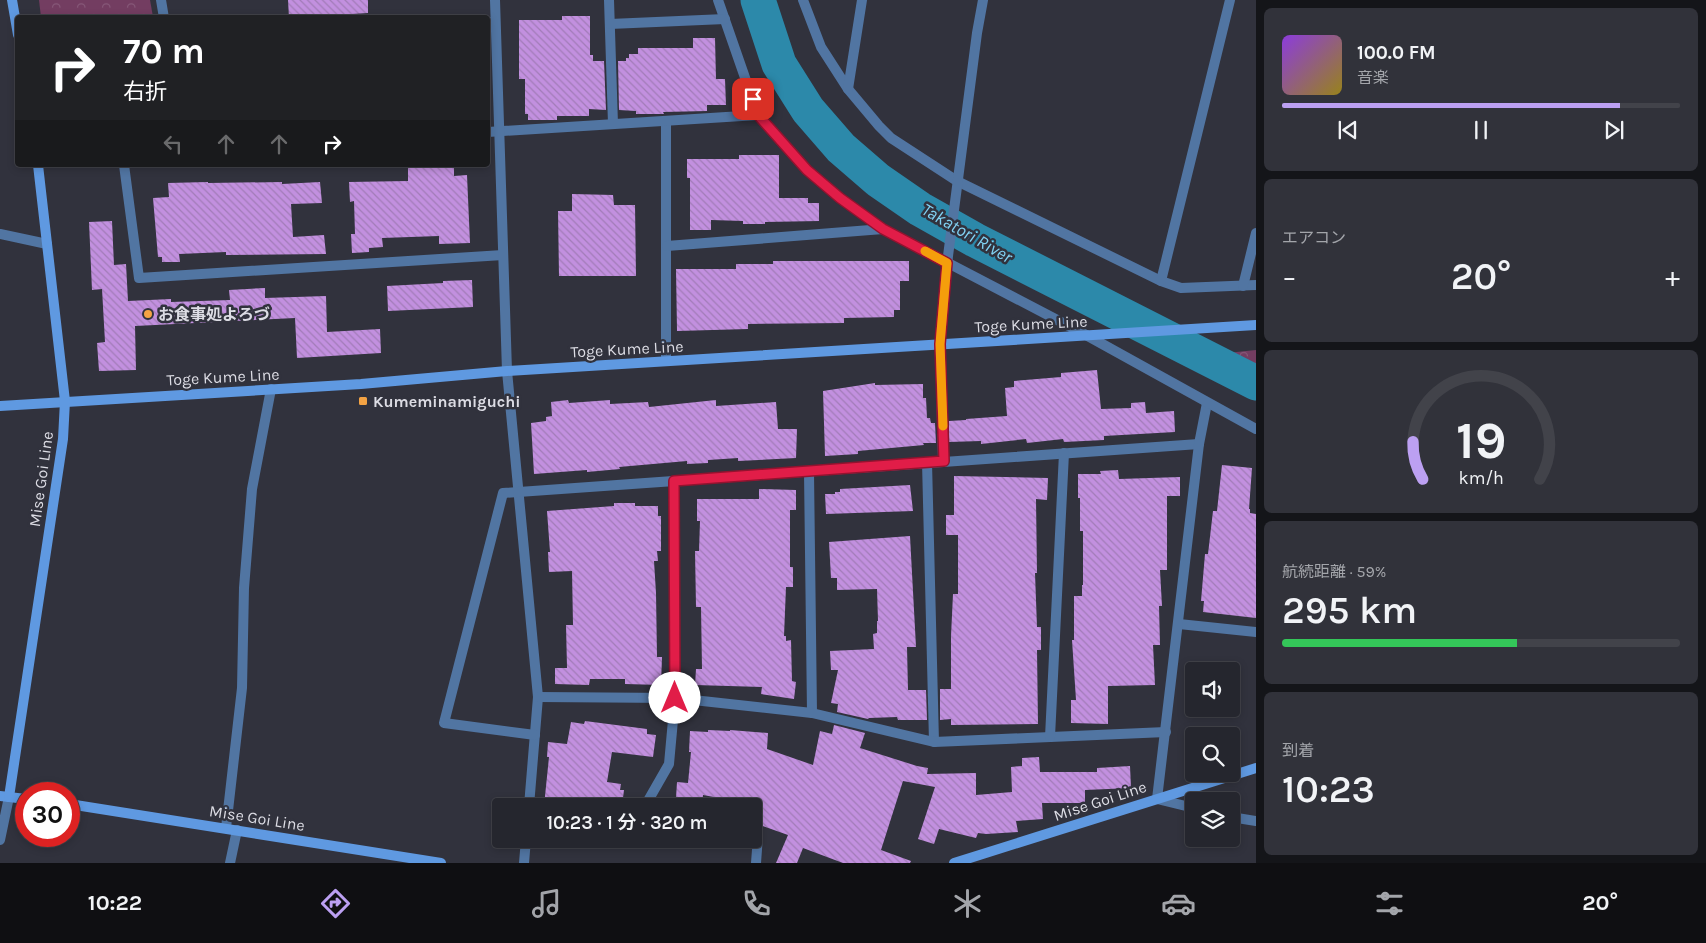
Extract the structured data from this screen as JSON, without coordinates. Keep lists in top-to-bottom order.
{
  "streets": {
    "main road": ["Toge Kume Line", "Mise Goi Line"]
  },
  "crossings": [
    ["Toge Kume Line", "Mise Goi Line"]
  ],
  "water": ["Takatori River"],
  "places": {
    "other": ["お食事処よろづ"],
    "transit": ["Kumeminamiguchi"]
  },
  "page": {
    "turn": ["70 m", "右折"],
    "song": ["100.0 FM", "音楽"],
    "tile": [
      "エアコン",
      ["航続距離 · 59%", "295 km"],
      ["到着", "10:23"]
    ],
    "heat": ["−", "20°", "+"],
    "limit": "30",
    "trip": "10:23 · 1 分 · 320 m",
    "tabs": ["10:22", "20°"],
    "gauge": ["19", "km/h"]
  }
}
